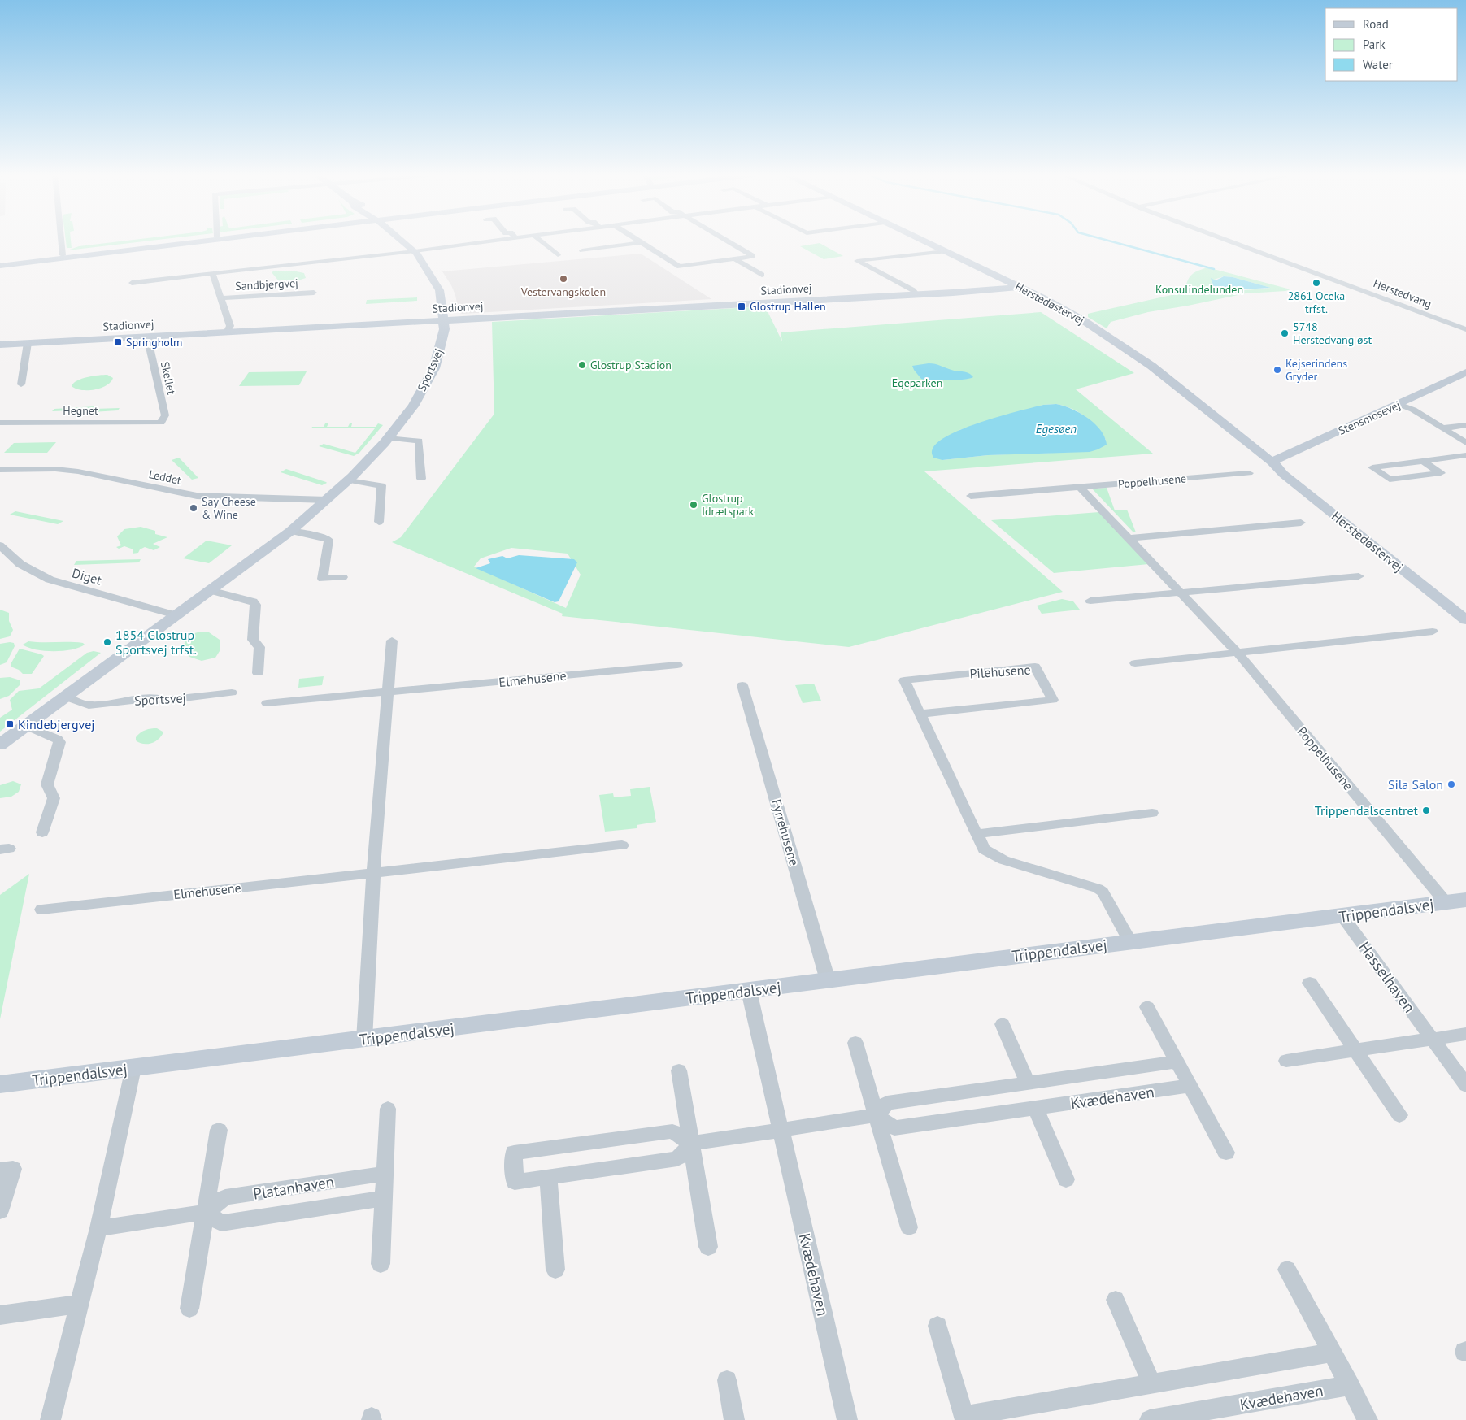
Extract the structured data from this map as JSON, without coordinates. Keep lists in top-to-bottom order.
{
  "streets": {
    "street": [
      "Sandbjergvej",
      "Stadionvej",
      "Herstedvang",
      "Herstedøstervej",
      "Sportsvej",
      "Skellet",
      "Hegnet",
      "Stensmosevej",
      "Leddet",
      "Poppelhusene",
      "Diget",
      "Pilehusene",
      "Elmehusene",
      "Fyrrehusene",
      "Trippendalsvej",
      "Hasselhaven",
      "Kvædehaven",
      "Platanhaven"
    ]
  },
  "crossings": [
    ["Sandbjergvej", "Stadionvej"],
    ["Stadionvej", "Herstedøstervej"],
    ["Stadionvej", "Sportsvej"],
    ["Stadionvej", "Skellet"],
    ["Herstedøstervej", "Stensmosevej"],
    ["Sportsvej", "Leddet"],
    ["Sportsvej", "Diget"],
    ["Skellet", "Hegnet"],
    ["Poppelhusene", "Trippendalsvej"],
    ["Pilehusene", "Trippendalsvej"],
    ["Fyrrehusene", "Trippendalsvej"],
    ["Trippendalsvej", "Hasselhaven"],
    ["Trippendalsvej", "Kvædehaven"]
  ],
  "water": ["Egesøen"],
  "parks": ["Konsulindelunden", "Egeparken"],
  "places": {
    "other": [
      "Vestervangskolen",
      "2861 Oceka trfst.",
      "5748 Herstedvang øst",
      "Glostrup Stadion",
      "Kejserindens Gryder",
      "Glostrup Idrætspark",
      "Say Cheese & Wine",
      "1854 Glostrup Sportsvej trfst.",
      "Sila Salon",
      "Trippendalscentret"
    ],
    "transit": ["Glostrup Hallen", "Springholm", "Kindebjergvej"]
  },
  "legend": ["Road", "Park", "Water"]
}
